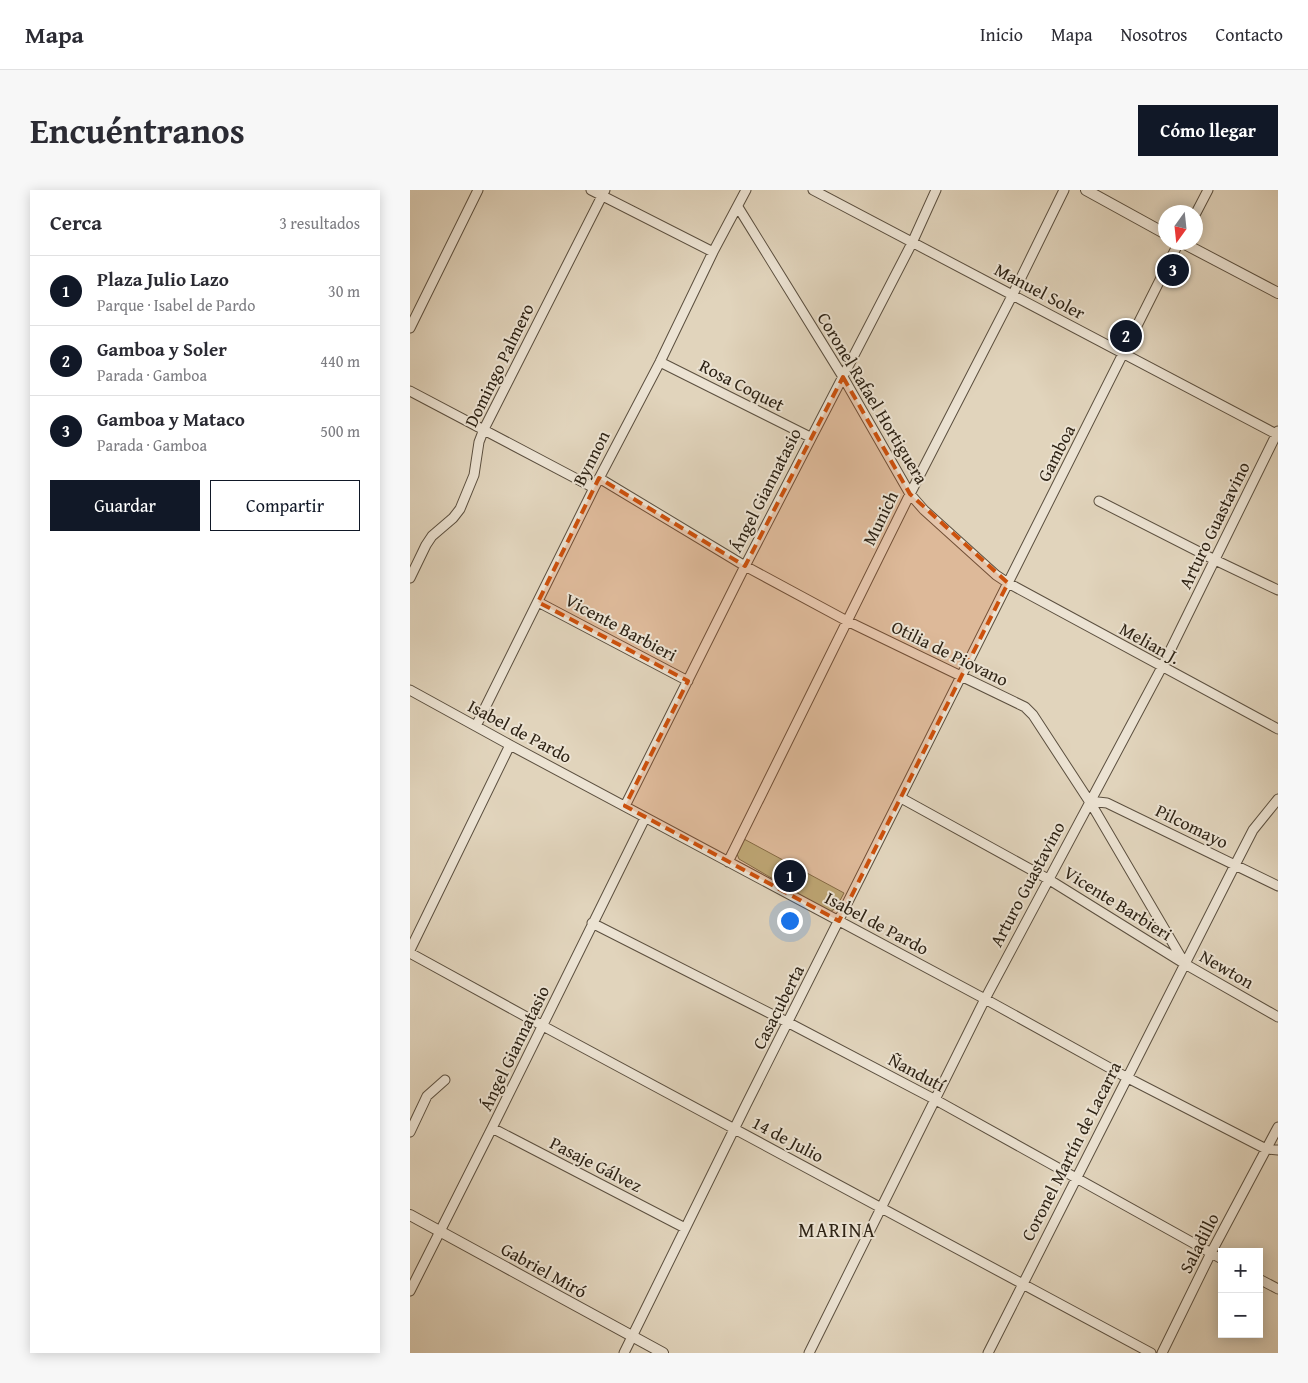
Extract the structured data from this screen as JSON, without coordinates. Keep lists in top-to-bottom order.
{
  "streets": {
    "street": [
      "Manuel Soler",
      "Domingo Palmero",
      "Rosa Coquet",
      "Coronel Rafael Hortiguera",
      "Gamboa",
      "Bynnon",
      "Ángel Giannatasio",
      "Munich",
      "Arturo Guastavino",
      "Vicente Barbieri",
      "Melian J.",
      "Otilia de Piovano",
      "Isabel de Pardo",
      "Pilcomayo",
      "Newton",
      "Casacuberta",
      "Ñandutí",
      "14 de Julio",
      "Coronel Martín de Lacarra",
      "Pasaje Gálvez",
      "Saladillo",
      "Gabriel Miró"
    ]
  },
  "crossings": [
    ["Manuel Soler", "Gamboa"],
    ["Manuel Soler", "Ángel Giannatasio"],
    ["Manuel Soler", "Munich"],
    ["Manuel Soler", "Arturo Guastavino"],
    ["Rosa Coquet", "Bynnon"],
    ["Rosa Coquet", "Ángel Giannatasio"],
    ["Coronel Rafael Hortiguera", "Gamboa"],
    ["Coronel Rafael Hortiguera", "Bynnon"],
    ["Coronel Rafael Hortiguera", "Ángel Giannatasio"],
    ["Coronel Rafael Hortiguera", "Munich"],
    ["Coronel Rafael Hortiguera", "Melian J."],
    ["Gamboa", "Melian J."],
    ["Gamboa", "Otilia de Piovano"],
    ["Gamboa", "Casacuberta"],
    ["Bynnon", "Vicente Barbieri"],
    ["Bynnon", "Otilia de Piovano"],
    ["Bynnon", "Isabel de Pardo"],
    ["Ángel Giannatasio", "Vicente Barbieri"],
    ["Ángel Giannatasio", "Otilia de Piovano"],
    ["Ángel Giannatasio", "Isabel de Pardo"],
    ["Ángel Giannatasio", "Ñandutí"],
    ["Ángel Giannatasio", "14 de Julio"],
    ["Ángel Giannatasio", "Pasaje Gálvez"],
    ["Ángel Giannatasio", "Gabriel Miró"],
    ["Munich", "Otilia de Piovano"],
    ["Munich", "Isabel de Pardo"],
    ["Arturo Guastavino", "Vicente Barbieri"],
    ["Arturo Guastavino", "Melian J."],
    ["Arturo Guastavino", "Otilia de Piovano"],
    ["Arturo Guastavino", "Isabel de Pardo"],
    ["Arturo Guastavino", "Pilcomayo"],
    ["Arturo Guastavino", "Ñandutí"],
    ["Arturo Guastavino", "14 de Julio"],
    ["Vicente Barbieri", "Otilia de Piovano"],
    ["Vicente Barbieri", "Newton"],
    ["Vicente Barbieri", "Casacuberta"],
    ["Vicente Barbieri", "Coronel Martín de Lacarra"],
    ["Otilia de Piovano", "Pilcomayo"],
    ["Otilia de Piovano", "Newton"],
    ["Otilia de Piovano", "Casacuberta"],
    ["Otilia de Piovano", "Coronel Martín de Lacarra"],
    ["Isabel de Pardo", "Casacuberta"],
    ["Isabel de Pardo", "Coronel Martín de Lacarra"],
    ["Isabel de Pardo", "Saladillo"],
    ["Pilcomayo", "Coronel Martín de Lacarra"],
    ["Newton", "Coronel Martín de Lacarra"],
    ["Casacuberta", "Ñandutí"],
    ["Casacuberta", "14 de Julio"],
    ["Casacuberta", "Pasaje Gálvez"],
    ["Casacuberta", "Gabriel Miró"],
    ["Ñandutí", "Coronel Martín de Lacarra"],
    ["Ñandutí", "Saladillo"],
    ["14 de Julio", "Coronel Martín de Lacarra"]
  ],
  "districts": ["MARINA"],
  "north": "bottom",
  "page": {
    "header": "Mapa",
    "nav": [
      "Inicio",
      "Mapa",
      "Nosotros",
      "Contacto"
    ],
    "title": "Encuéntranos",
    "buttons": [
      "Cómo llegar",
      ["Guardar", "Compartir"]
    ],
    "heading": ["Cerca", "3 resultados"],
    "pins": ["3", "2", "1"],
    "list": [
      {
        "mark": "1",
        "name": "Plaza Julio Lazo",
        "note": "Parque · Isabel de Pardo",
        "value": "30 m"
      },
      {
        "mark": "2",
        "name": "Gamboa y Soler",
        "note": "Parada · Gamboa",
        "value": "440 m"
      },
      {
        "mark": "3",
        "name": "Gamboa y Mataco",
        "note": "Parada · Gamboa",
        "value": "500 m"
      }
    ],
    "map_buttons": ["+", "−"]
  }
}
